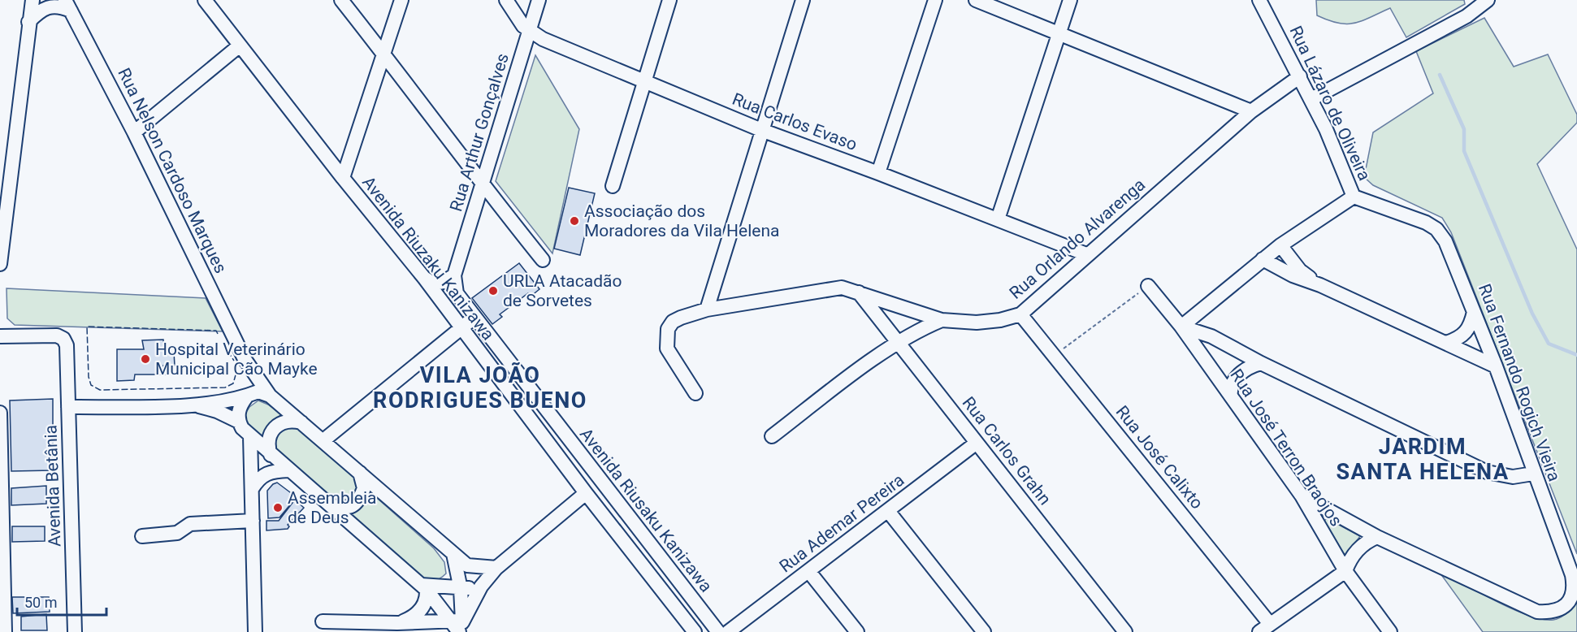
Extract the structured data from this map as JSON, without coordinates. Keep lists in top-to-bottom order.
{
  "streets": {
    "street": [
      "Rua Lázaro de Oliveira",
      "Rua Carlos Evaso",
      "Rua Arthur Gonçalves",
      "Rua Nelson Cardoso Marques",
      "Rua Orlando Alvarenga",
      "Avenida Riuzaku Kanizawa",
      "Rua Fernando Rogich Vieira",
      "Rua José Terron Braojos",
      "Rua Carlos Grahn",
      "Rua José Calixto",
      "Avenida Betânia",
      "Avenida Riusaku Kanizawa",
      "Rua Ademar Pereira"
    ]
  },
  "crossings": [
    ["Rua Lázaro de Oliveira", "Rua Orlando Alvarenga"],
    ["Rua Lázaro de Oliveira", "Rua Fernando Rogich Vieira"],
    ["Rua Carlos Evaso", "Rua Arthur Gonçalves"],
    ["Rua Carlos Evaso", "Rua Orlando Alvarenga"],
    ["Rua Orlando Alvarenga", "Rua Carlos Grahn"],
    ["Rua Orlando Alvarenga", "Rua José Calixto"],
    ["Rua Fernando Rogich Vieira", "Rua José Terron Braojos"],
    ["Rua Carlos Grahn", "Rua Ademar Pereira"]
  ],
  "districts": ["VILA JOÃO RODRIGUES BUENO", "JARDIM SANTA HELENA"],
  "places": [
    "Associação dos Moradores da Vila Helena",
    "URLA Atacadão de Sorvetes",
    "Hospital Veterinário Municipal Cão Mayke",
    "Assembleia de Deus"
  ],
  "scale_bar": "50 m"
}
